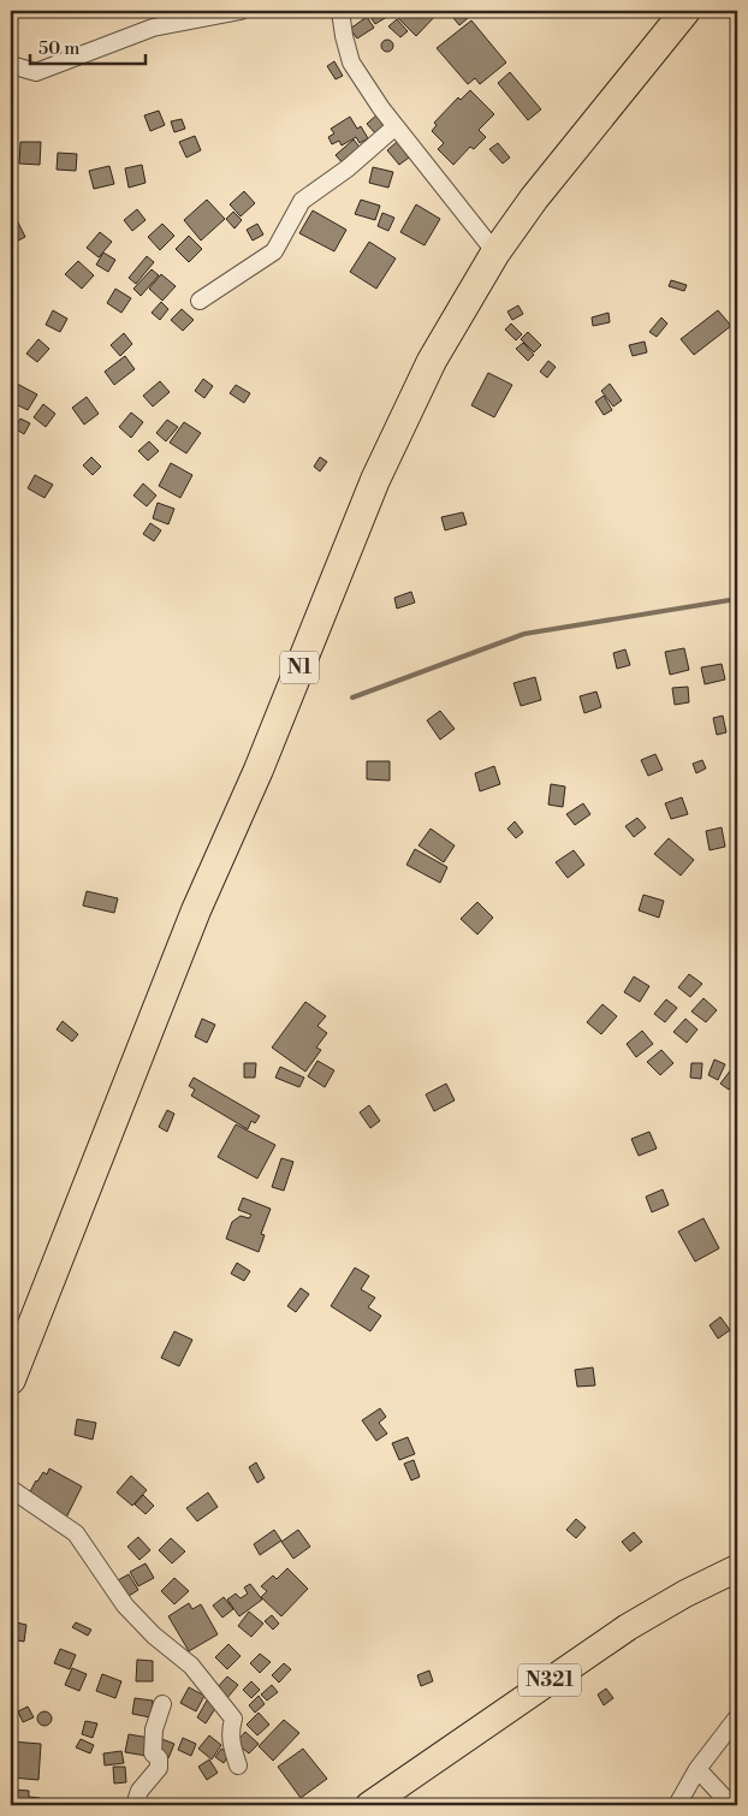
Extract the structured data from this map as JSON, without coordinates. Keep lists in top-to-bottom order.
{
  "streets": {
    "highway": ["N1"],
    "main road": ["N321"]
  },
  "scale_bar": "50 m"
}
